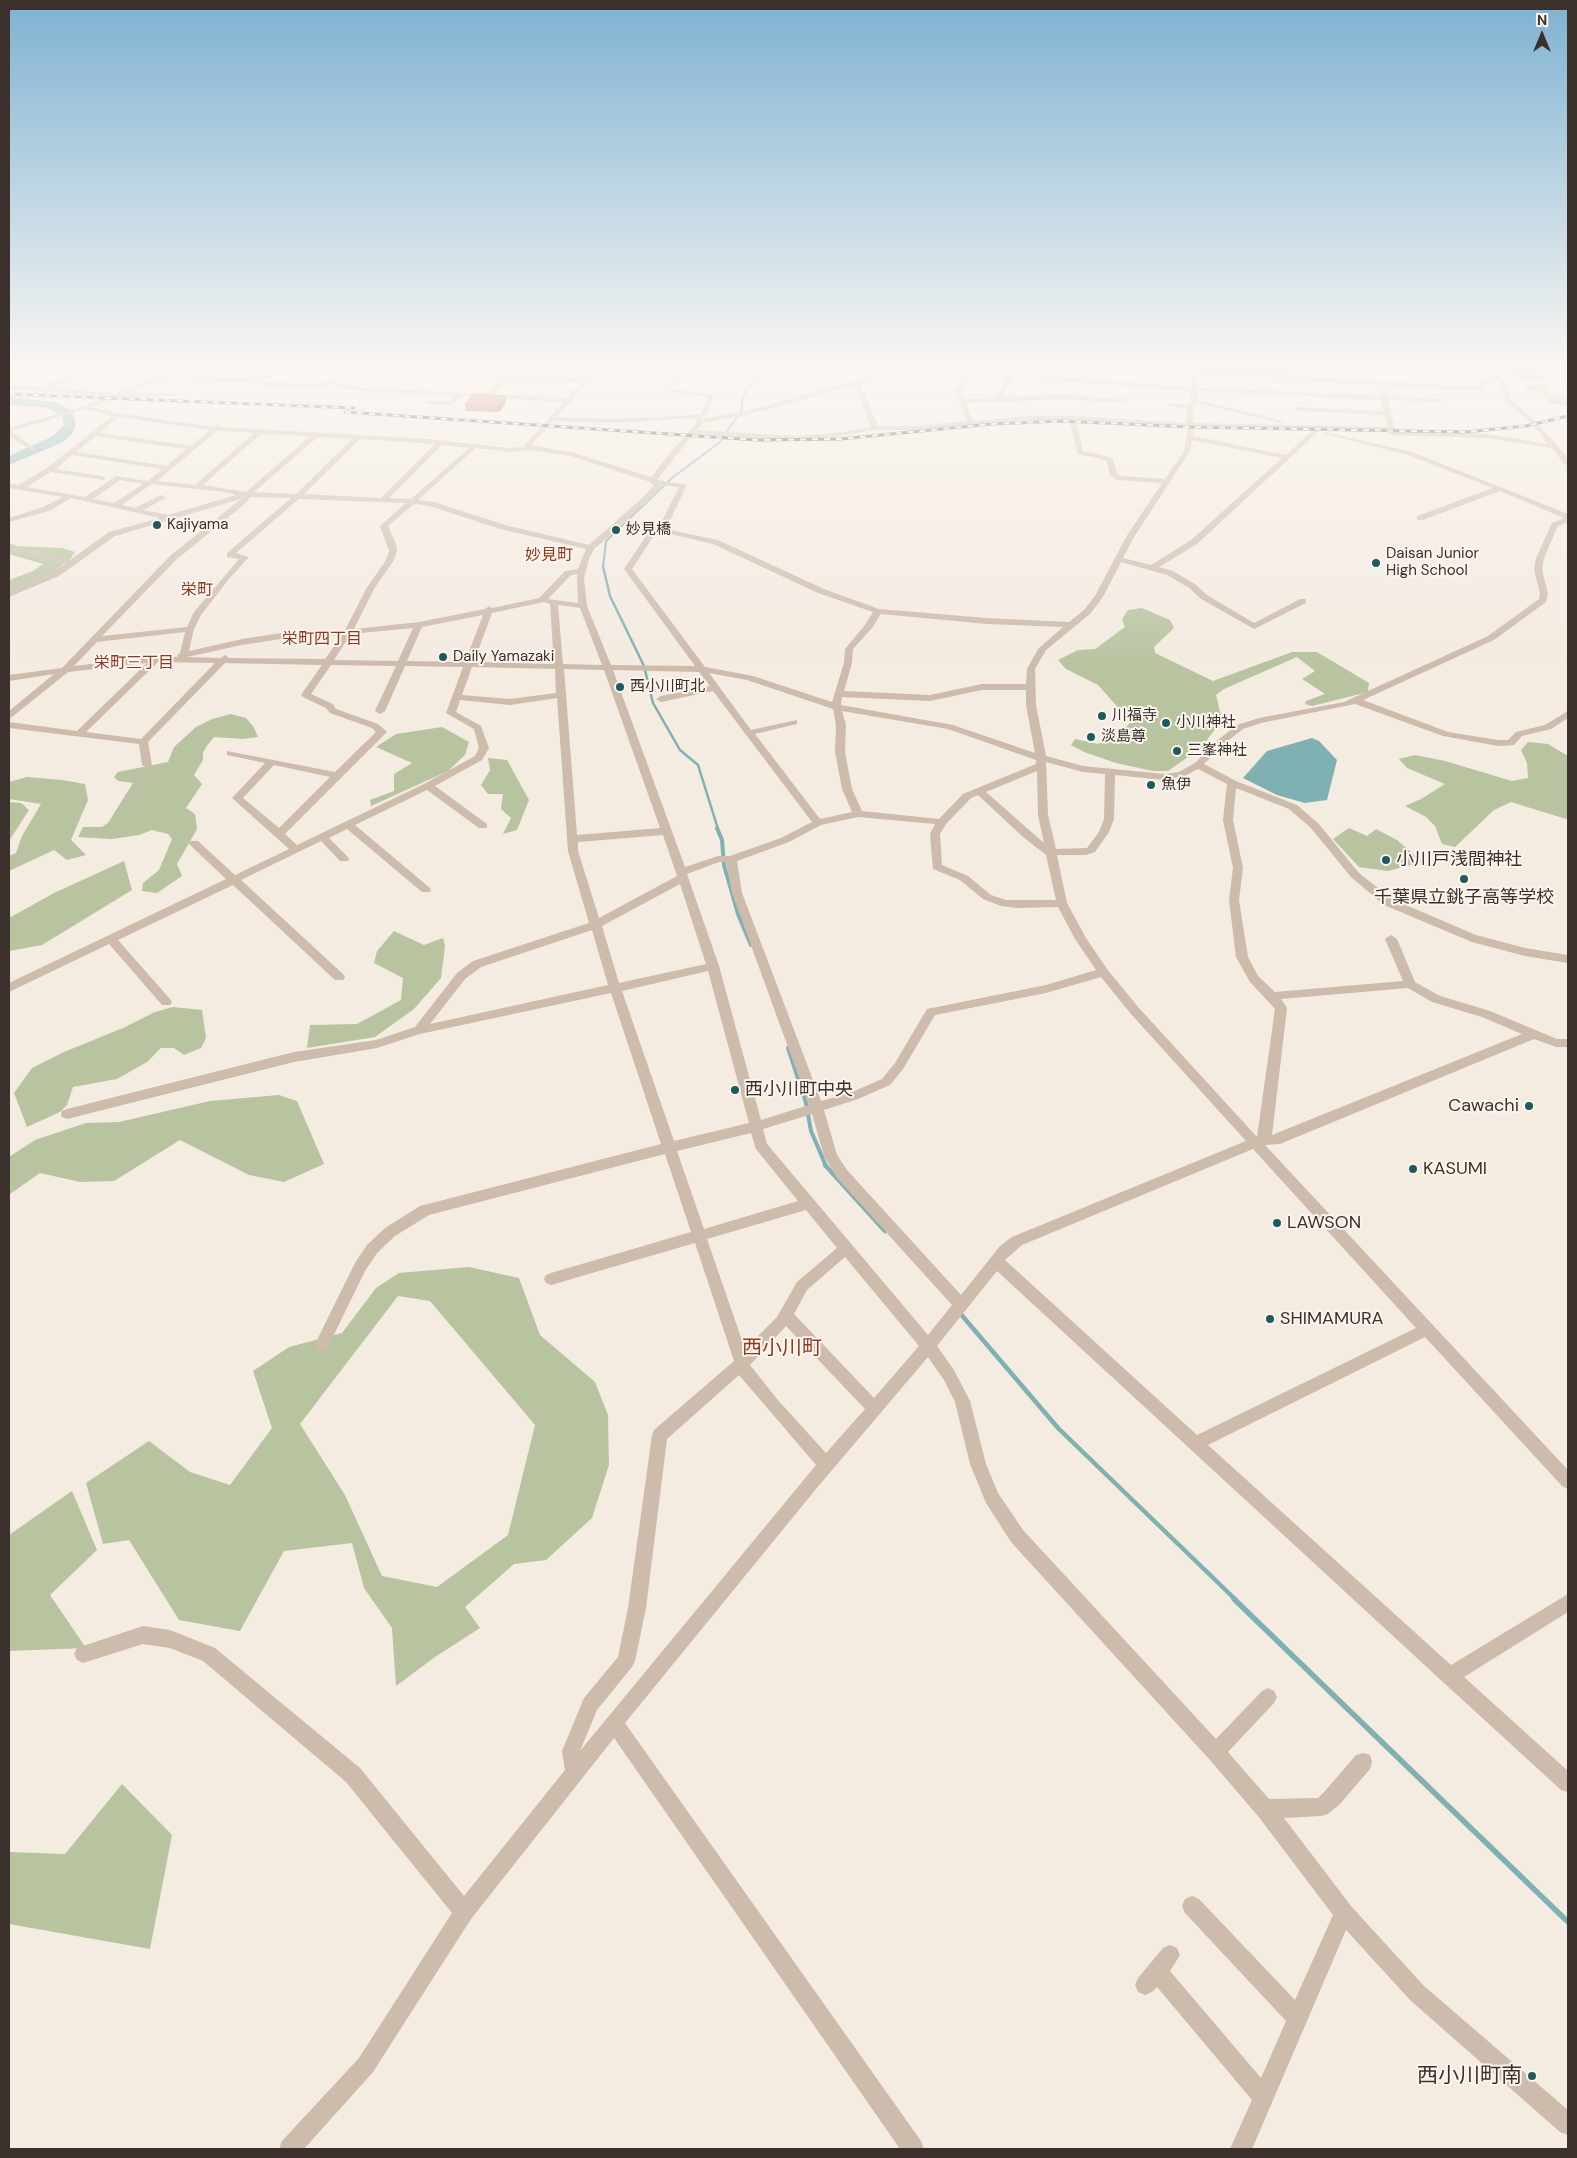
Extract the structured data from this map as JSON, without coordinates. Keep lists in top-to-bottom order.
{
  "districts": [
    "妙見町",
    "栄町",
    "栄町四丁目",
    "栄町三丁目",
    "西小川町"
  ],
  "places": [
    "Kajiyama",
    "妙見橋",
    "Daisan Junior High School",
    "Daily Yamazaki",
    "西小川町北",
    "川福寺",
    "小川神社",
    "淡島尊",
    "三峯神社",
    "魚伊",
    "小川戸浅間神社",
    "千葉県立銚子高等学校",
    "西小川町中央",
    "Cawachi",
    "KASUMI",
    "LAWSON",
    "SHIMAMURA",
    "西小川町南"
  ],
  "north": "top"
}
